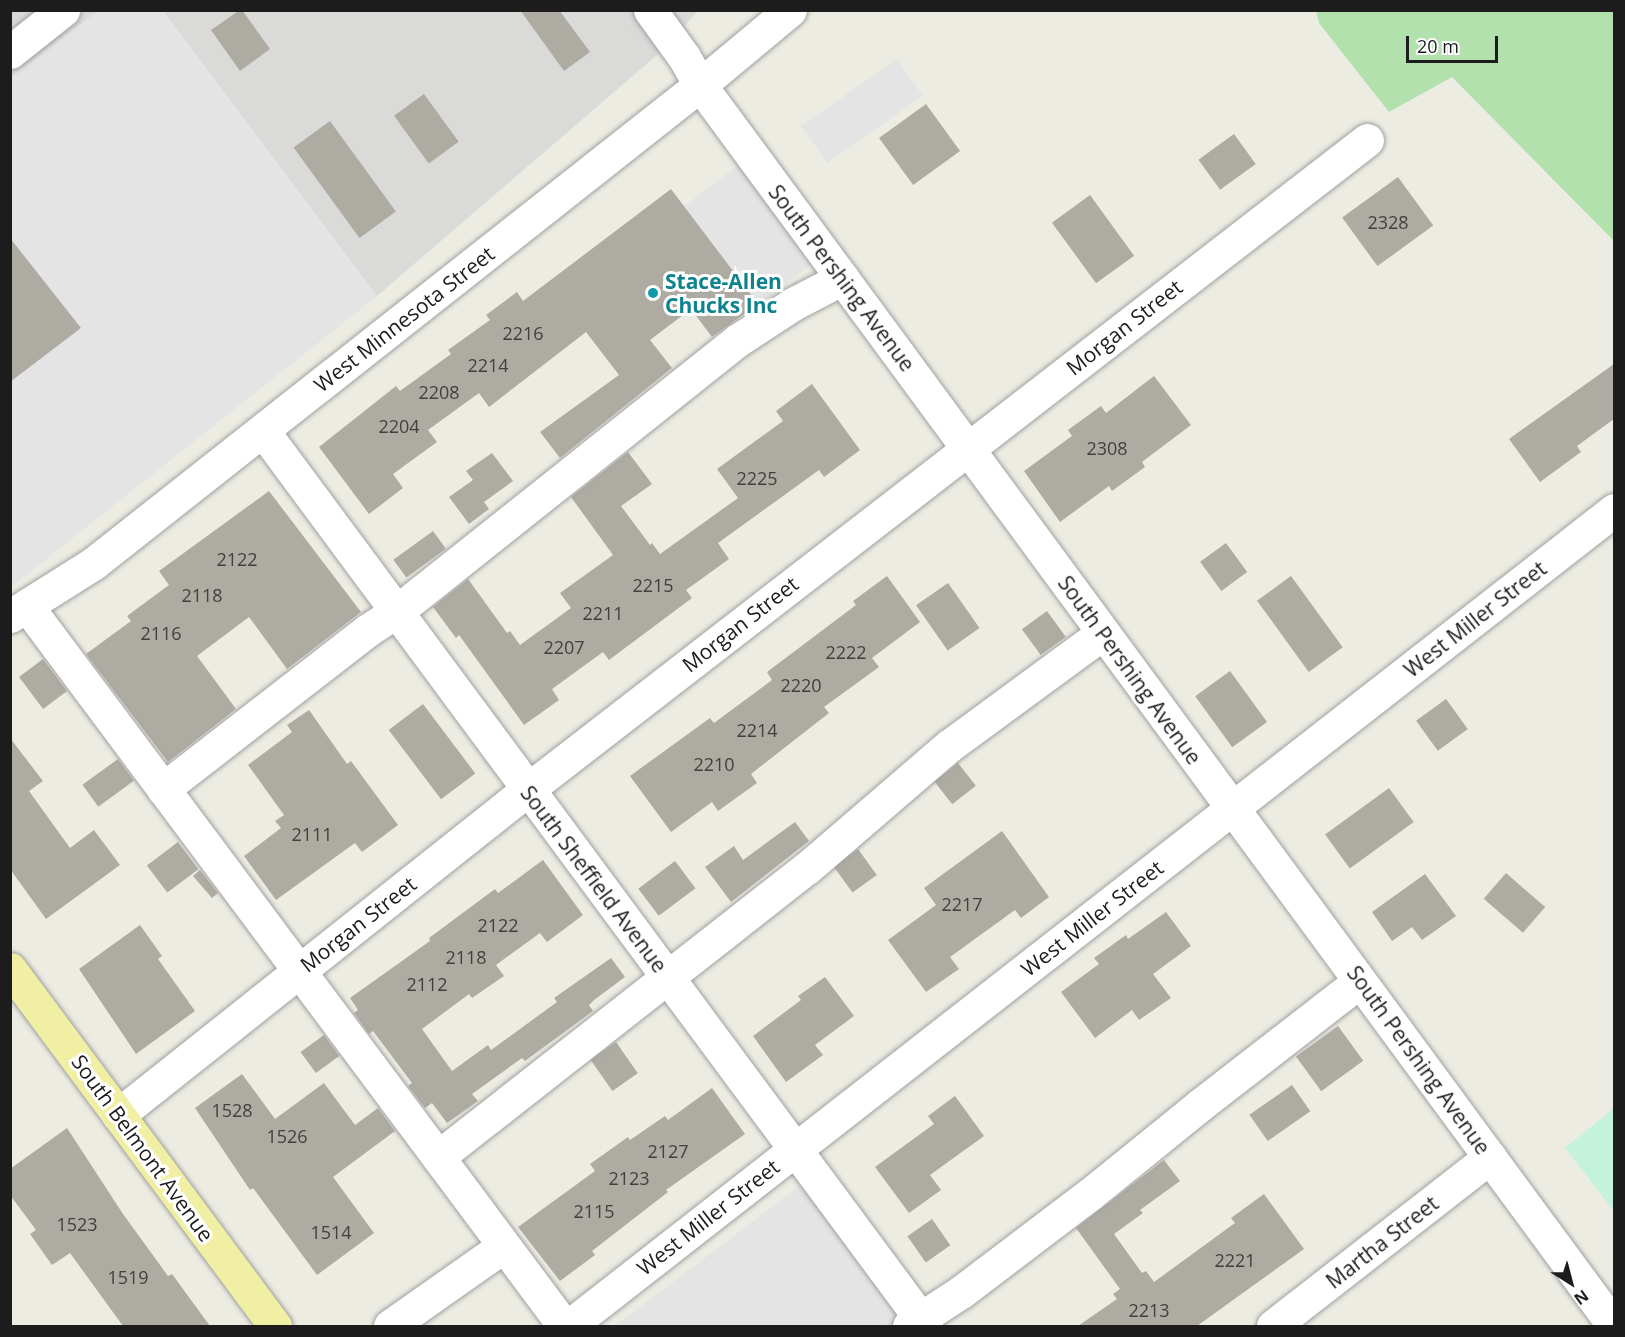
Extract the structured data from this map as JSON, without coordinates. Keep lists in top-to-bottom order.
{
  "streets": {
    "main road": ["South Belmont Avenue"],
    "street": [
      "South Pershing Avenue",
      "West Minnesota Street",
      "Morgan Street",
      "West Miller Street",
      "South Sheffield Avenue",
      "Martha Street"
    ]
  },
  "crossings": [
    ["South Pershing Avenue", "West Minnesota Street"],
    ["South Pershing Avenue", "Morgan Street"],
    ["South Pershing Avenue", "West Miller Street"],
    ["South Pershing Avenue", "Martha Street"],
    ["West Minnesota Street", "South Sheffield Avenue"],
    ["Morgan Street", "South Sheffield Avenue"],
    ["Morgan Street", "South Belmont Avenue"],
    ["West Miller Street", "South Sheffield Avenue"]
  ],
  "places": ["Stace-Allen Chucks Inc"],
  "house_numbers": [
    "2328",
    "2216",
    "2214",
    "2208",
    "2204",
    "2308",
    "2225",
    "2122",
    "2215",
    "2118",
    "2211",
    "2116",
    "2207",
    "2222",
    "2220",
    "2214",
    "2210",
    "2111",
    "2217",
    "2122",
    "2118",
    "2112",
    "1528",
    "1526",
    "2127",
    "2123",
    "2115",
    "1523",
    "1514",
    "2221",
    "1519",
    "2213"
  ],
  "scale_bar": "20 m",
  "north": "bottom right"
}
